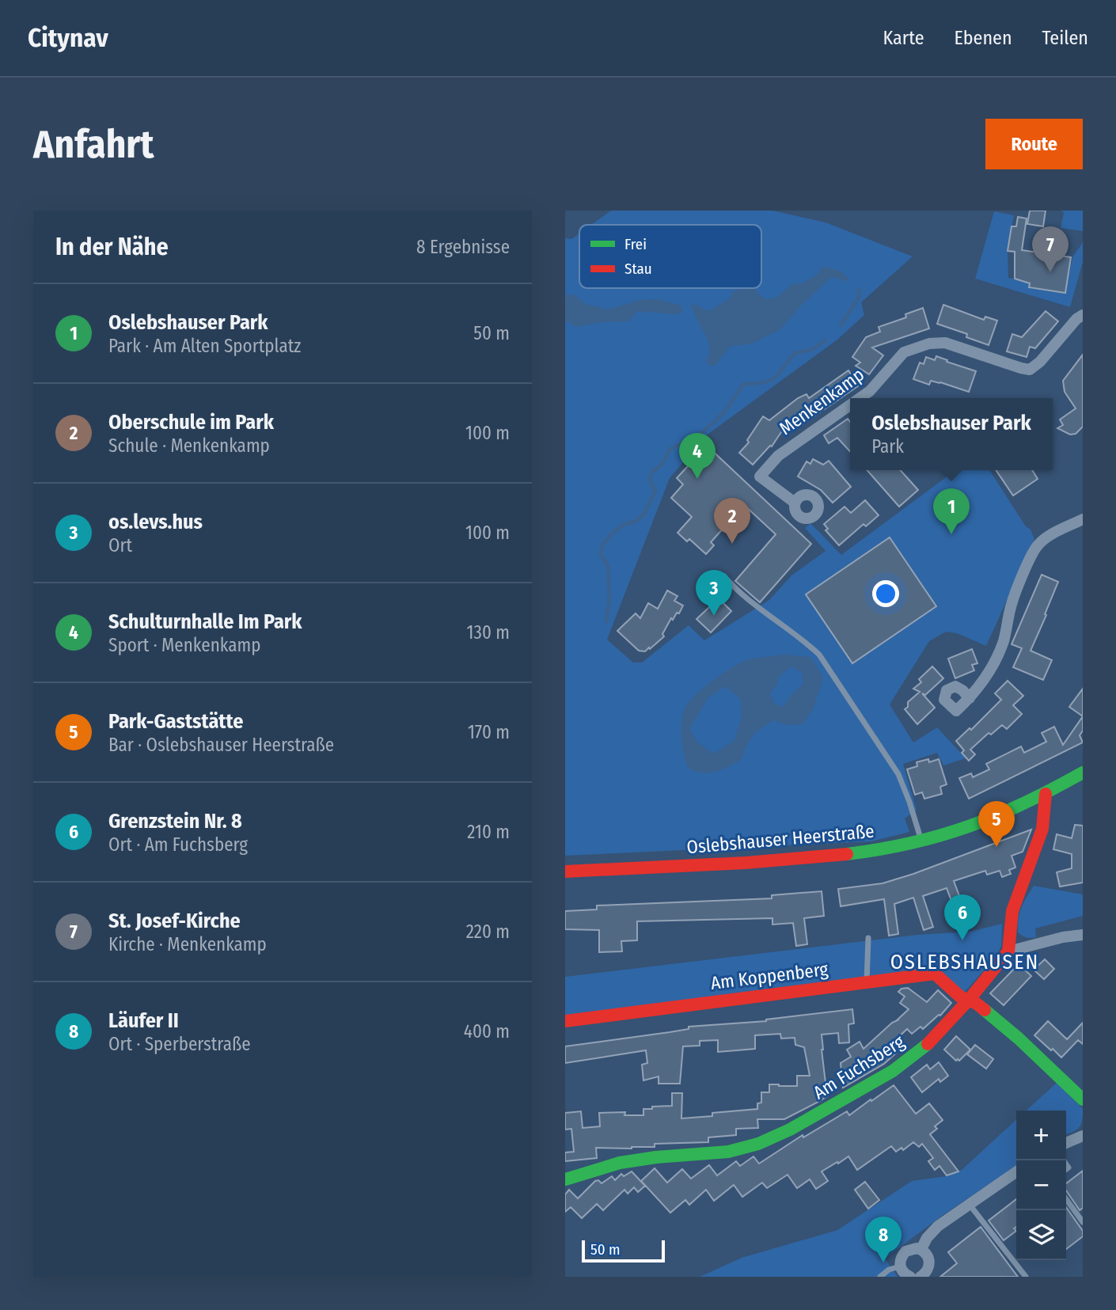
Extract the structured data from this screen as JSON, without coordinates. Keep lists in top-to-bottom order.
{
  "streets": {
    "street": [
      "Menkenkamp",
      "Oslebshauser Heerstraße",
      "Am Koppenberg",
      "Am Fuchsberg"
    ]
  },
  "crossings": [
    ["Am Koppenberg", "Am Fuchsberg"]
  ],
  "districts": ["OSLEBSHAUSEN"],
  "legend": ["Frei", "Stau"],
  "scale_bar": "50 m",
  "page": {
    "header": "Citynav",
    "nav": ["Karte", "Ebenen", "Teilen"],
    "buttons": "Route",
    "title": "Anfahrt",
    "heading": ["In der Nähe", "8 Ergebnisse"],
    "pins": [
      "7",
      "4",
      "1",
      "2",
      "3",
      "5",
      "6",
      "8"
    ],
    "list": [
      {
        "mark": "1",
        "name": "Oslebshauser Park",
        "note": "Park · Am Alten Sportplatz",
        "value": "50 m"
      },
      {
        "mark": "2",
        "name": "Oberschule im Park",
        "note": "Schule · Menkenkamp",
        "value": "100 m"
      },
      {
        "mark": "3",
        "name": "os.levs.hus",
        "note": "Ort",
        "value": "100 m"
      },
      {
        "mark": "4",
        "name": "Schulturnhalle Im Park",
        "note": "Sport · Menkenkamp",
        "value": "130 m"
      },
      {
        "mark": "5",
        "name": "Park-Gaststätte",
        "note": "Bar · Oslebshauser Heerstraße",
        "value": "170 m"
      },
      {
        "mark": "6",
        "name": "Grenzstein Nr. 8",
        "note": "Ort · Am Fuchsberg",
        "value": "210 m"
      },
      {
        "mark": "7",
        "name": "St. Josef-Kirche",
        "note": "Kirche · Menkenkamp",
        "value": "220 m"
      },
      {
        "mark": "8",
        "name": "Läufer II",
        "note": "Ort · Sperberstraße",
        "value": "400 m"
      }
    ],
    "popup": ["Oslebshauser Park", "Park"],
    "map_buttons": ["+", "−"],
    "scale": "50 m"
  }
}
